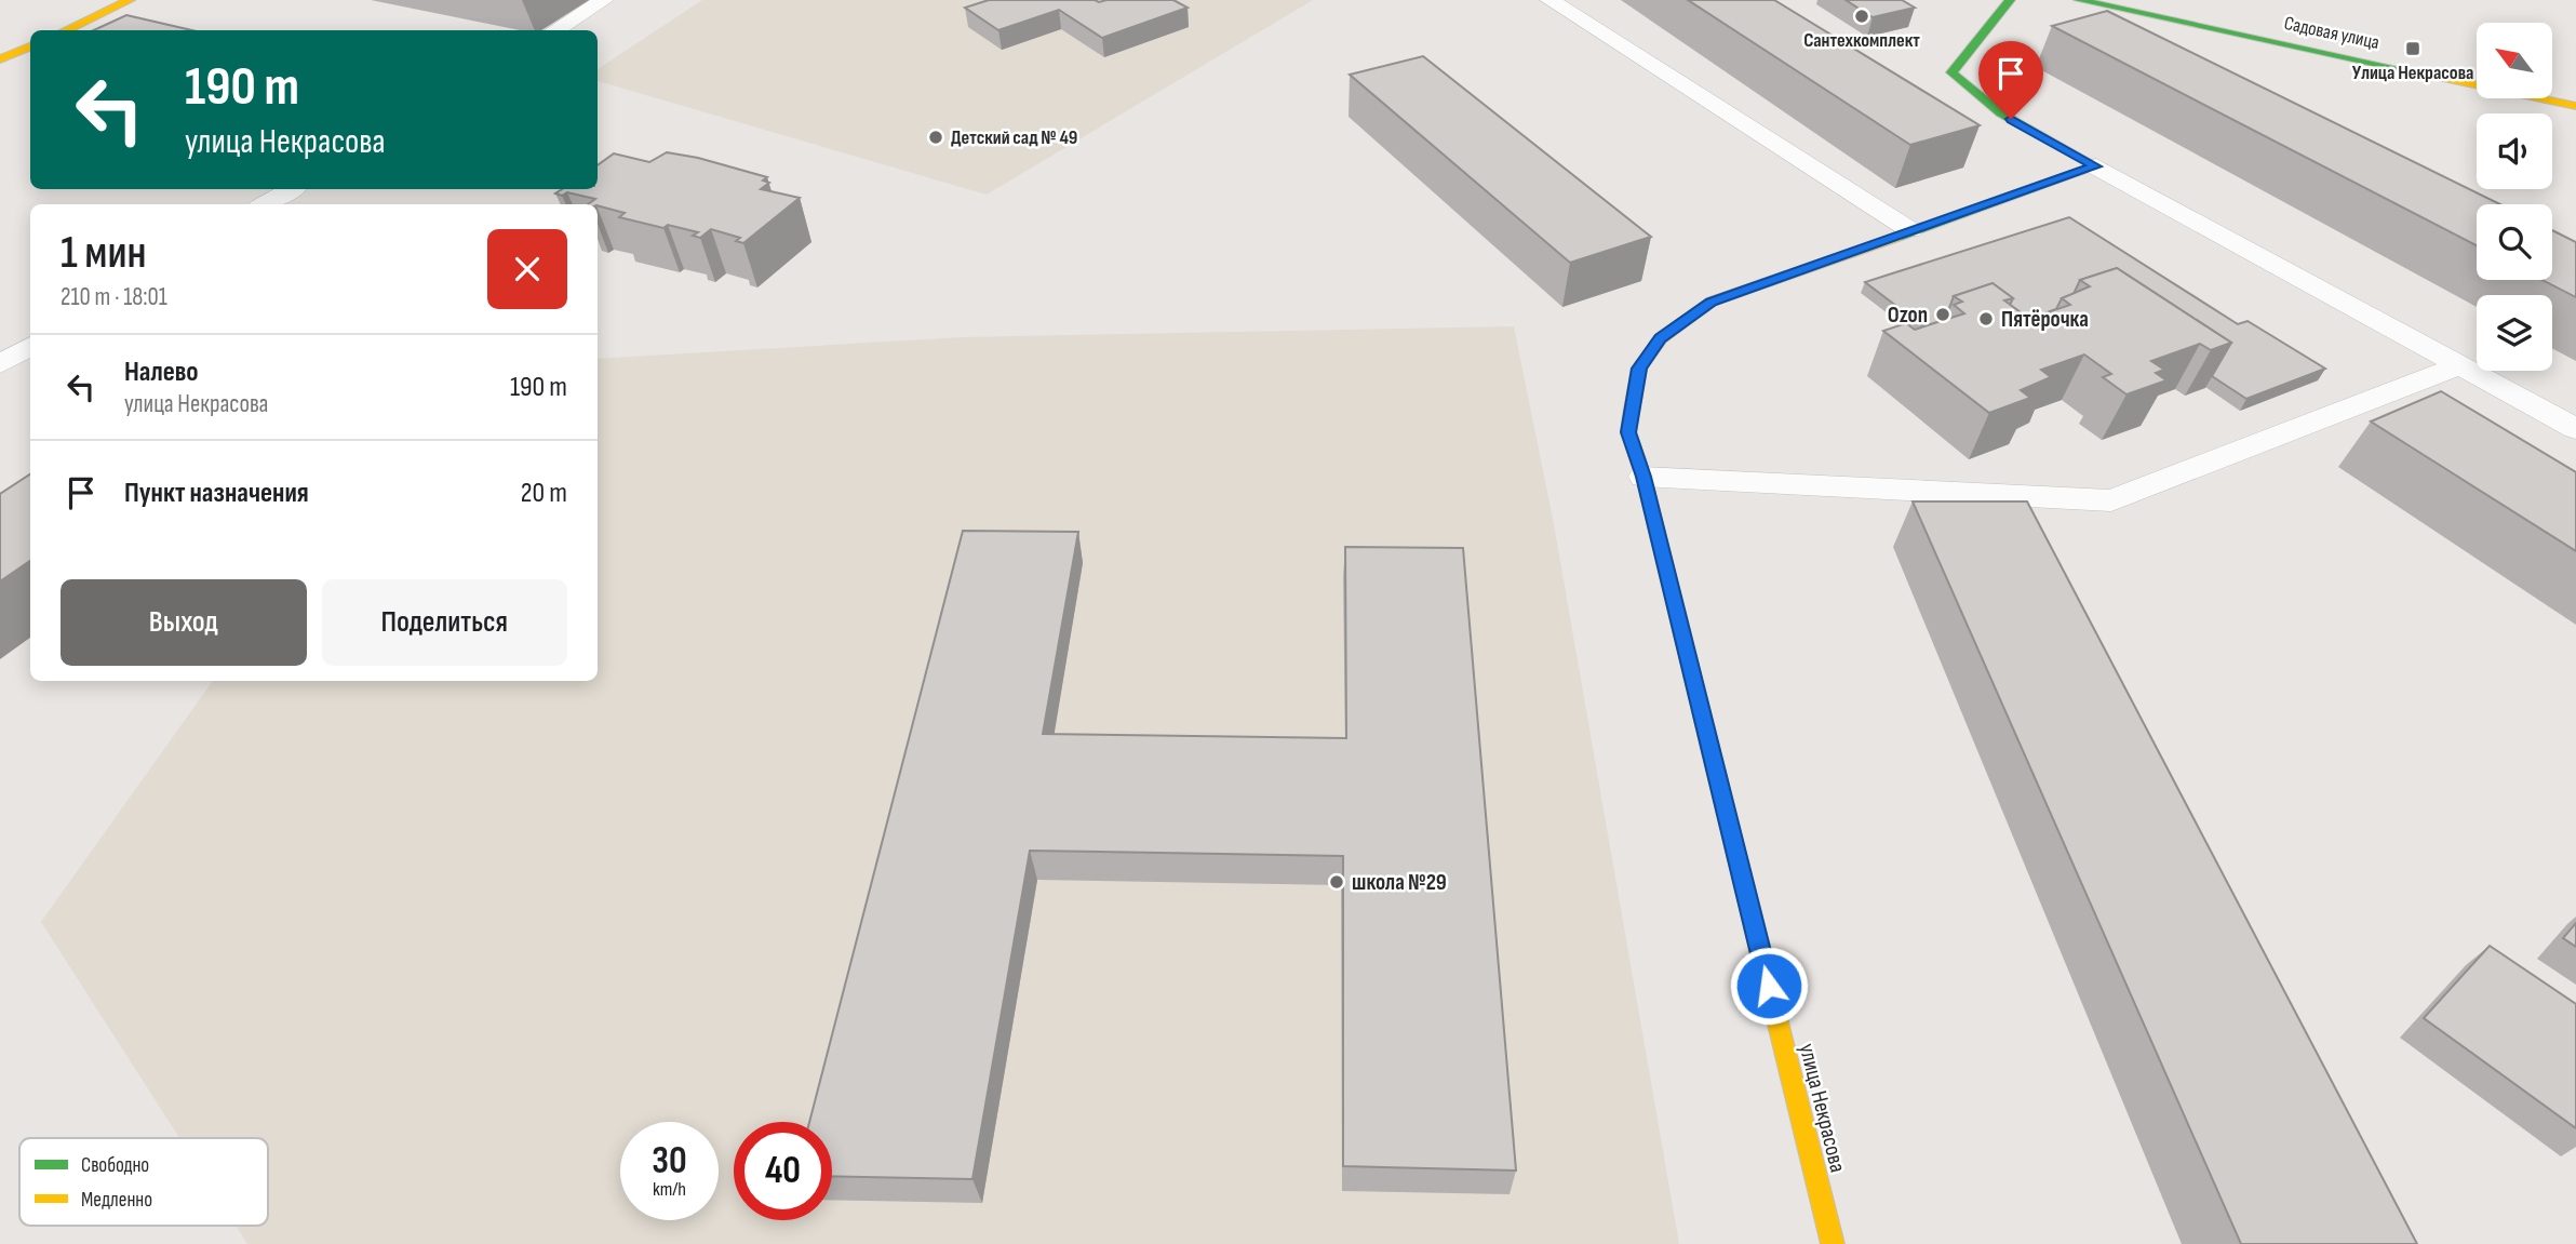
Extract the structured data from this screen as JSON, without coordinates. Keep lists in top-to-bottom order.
{
  "streets": {
    "street": ["Садовая улица", "улица Некрасова"]
  },
  "places": {
    "other": [
      "Сантехкомплект",
      "Детский сад № 49",
      "Ozon",
      "Пятёрочка",
      "школа №29"
    ],
    "transit": ["Улица Некрасова"]
  },
  "legend": ["Свободно", "Медленно"],
  "north": "top left",
  "page": {
    "turn": ["190 m", "улица Некрасова"],
    "heading": ["1 мин", "210 m · 18:01"],
    "list": [
      {
        "name": "Налево",
        "note": "улица Некрасова",
        "value": "190 m"
      },
      {
        "name": "Пункт назначения",
        "value": "20 m"
      }
    ],
    "buttons": ["Выход", "Поделиться"],
    "speed": "30 km/h",
    "limit": "40"
  }
}
